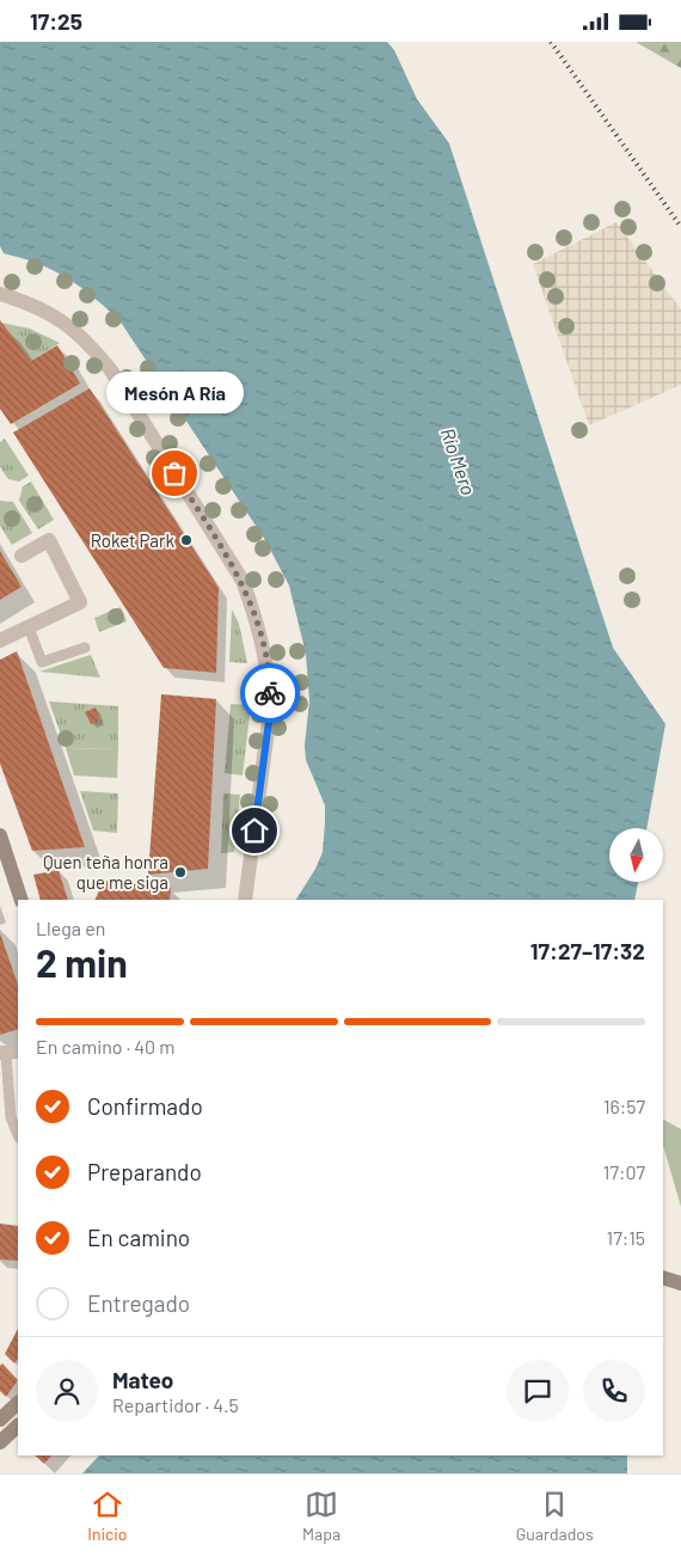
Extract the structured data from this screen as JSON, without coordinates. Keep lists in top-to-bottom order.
{
  "water": ["Río Mero"],
  "places": ["Mesón A Ría", "Roket Park", "Quen teña honra que me siga"],
  "north": "bottom",
  "page": {
    "status": "17:25",
    "bubble": "Mesón A Ría",
    "heading": ["2 min", "Llega en", "17:27–17:32"],
    "panel": ["Mateo", "Repartidor · 4.5"],
    "bar": "En camino · 40 m",
    "list": [
      ["Confirmado", "16:57"],
      ["Preparando", "17:07"],
      ["En camino", "17:15"],
      "Entregado"
    ],
    "tabs": ["Inicio", "Mapa", "Guardados"]
  }
}
